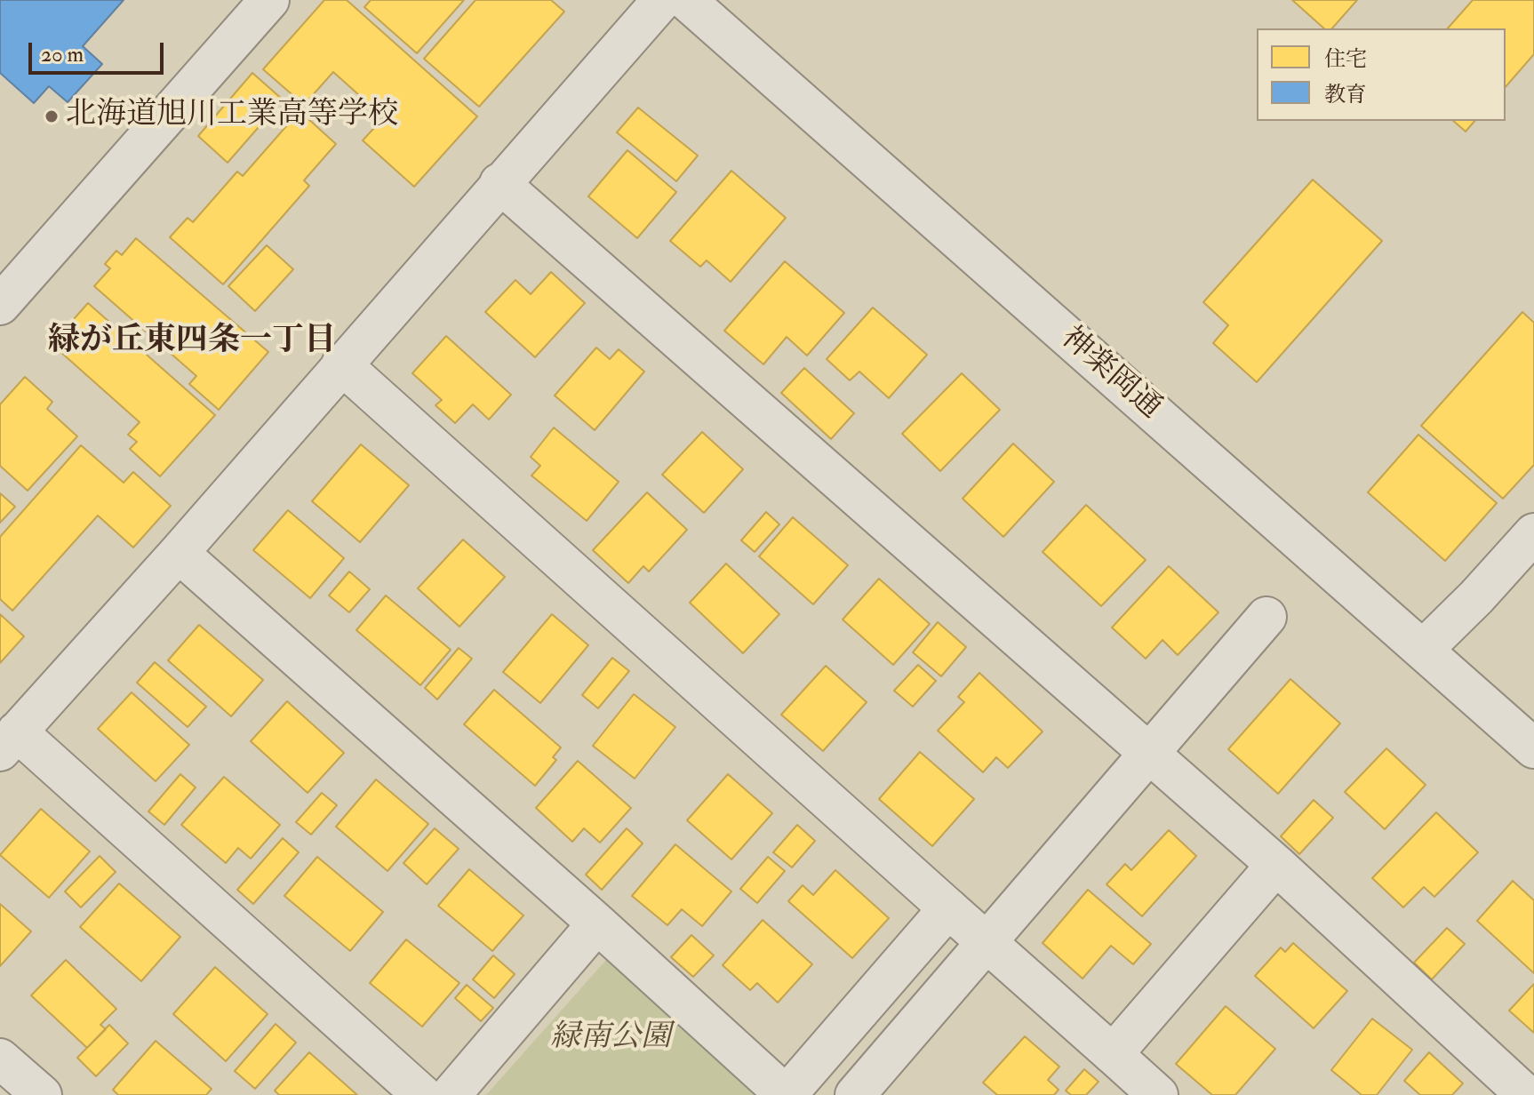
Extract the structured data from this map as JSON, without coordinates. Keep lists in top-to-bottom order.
{
  "streets": {
    "street": ["神楽岡通"]
  },
  "districts": ["緑が丘東四条一丁目"],
  "parks": ["緑南公園"],
  "places": ["北海道旭川工業高等学校"],
  "legend": ["住宅", "教育"],
  "scale_bar": "20 m"
}
